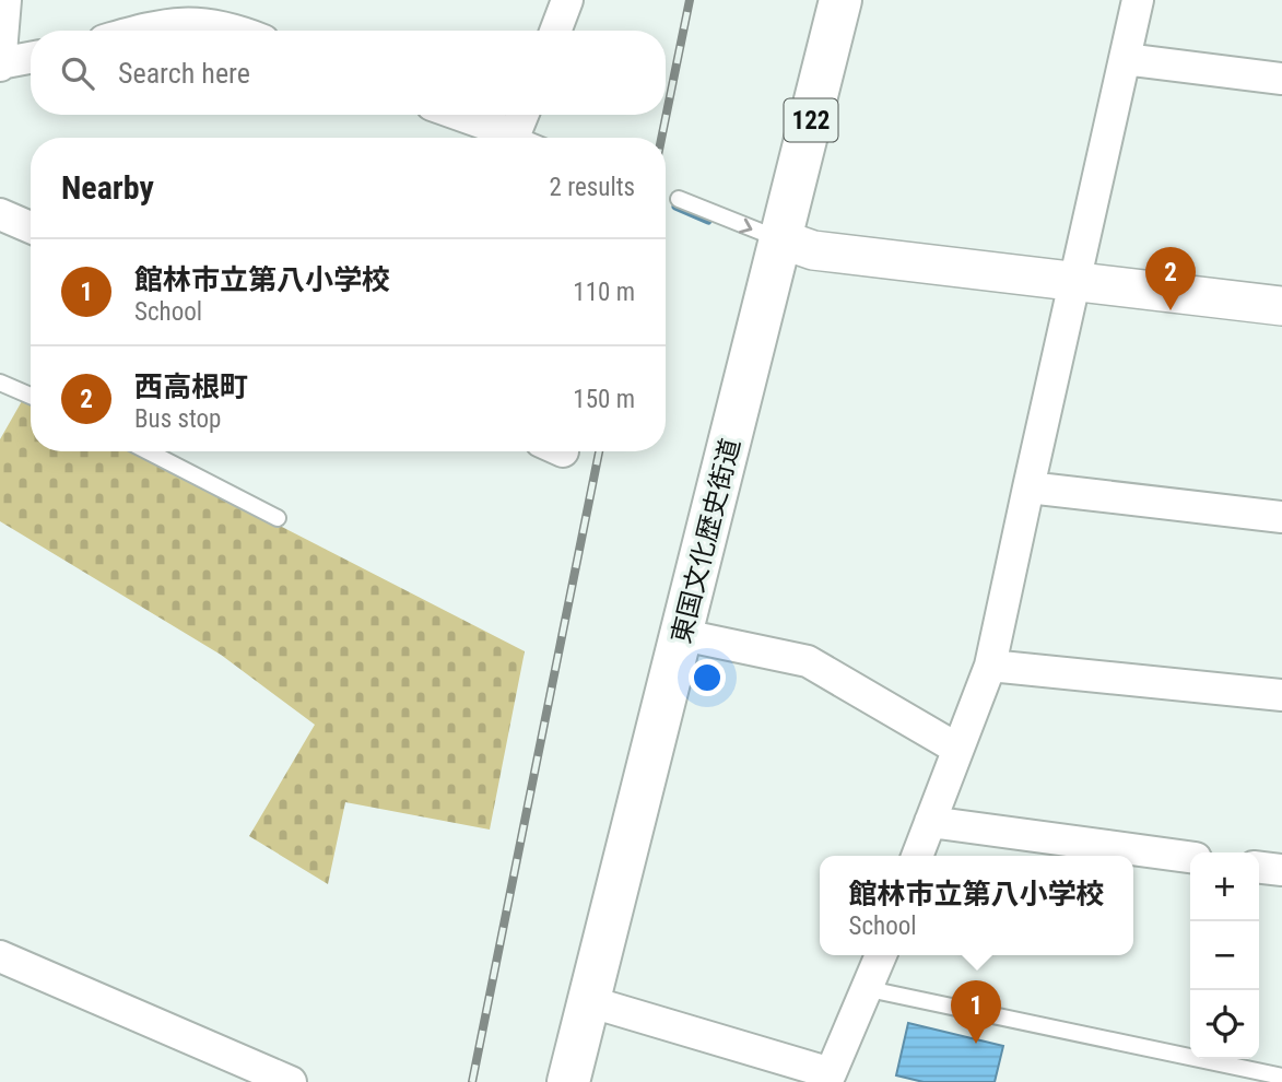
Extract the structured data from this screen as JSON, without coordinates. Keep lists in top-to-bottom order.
{
  "streets": {
    "highway": ["122", "東国文化歴史街道"]
  },
  "page": {
    "search": "Search here",
    "heading": ["Nearby", "2 results"],
    "list": [
      {
        "mark": "1",
        "name": "館林市立第八小学校",
        "note": "School",
        "value": "110 m"
      },
      {
        "mark": "2",
        "name": "西高根町",
        "note": "Bus stop",
        "value": "150 m"
      }
    ],
    "pins": ["2", "1"],
    "map_buttons": ["+", "−"],
    "popup": ["館林市立第八小学校", "School"]
  }
}
